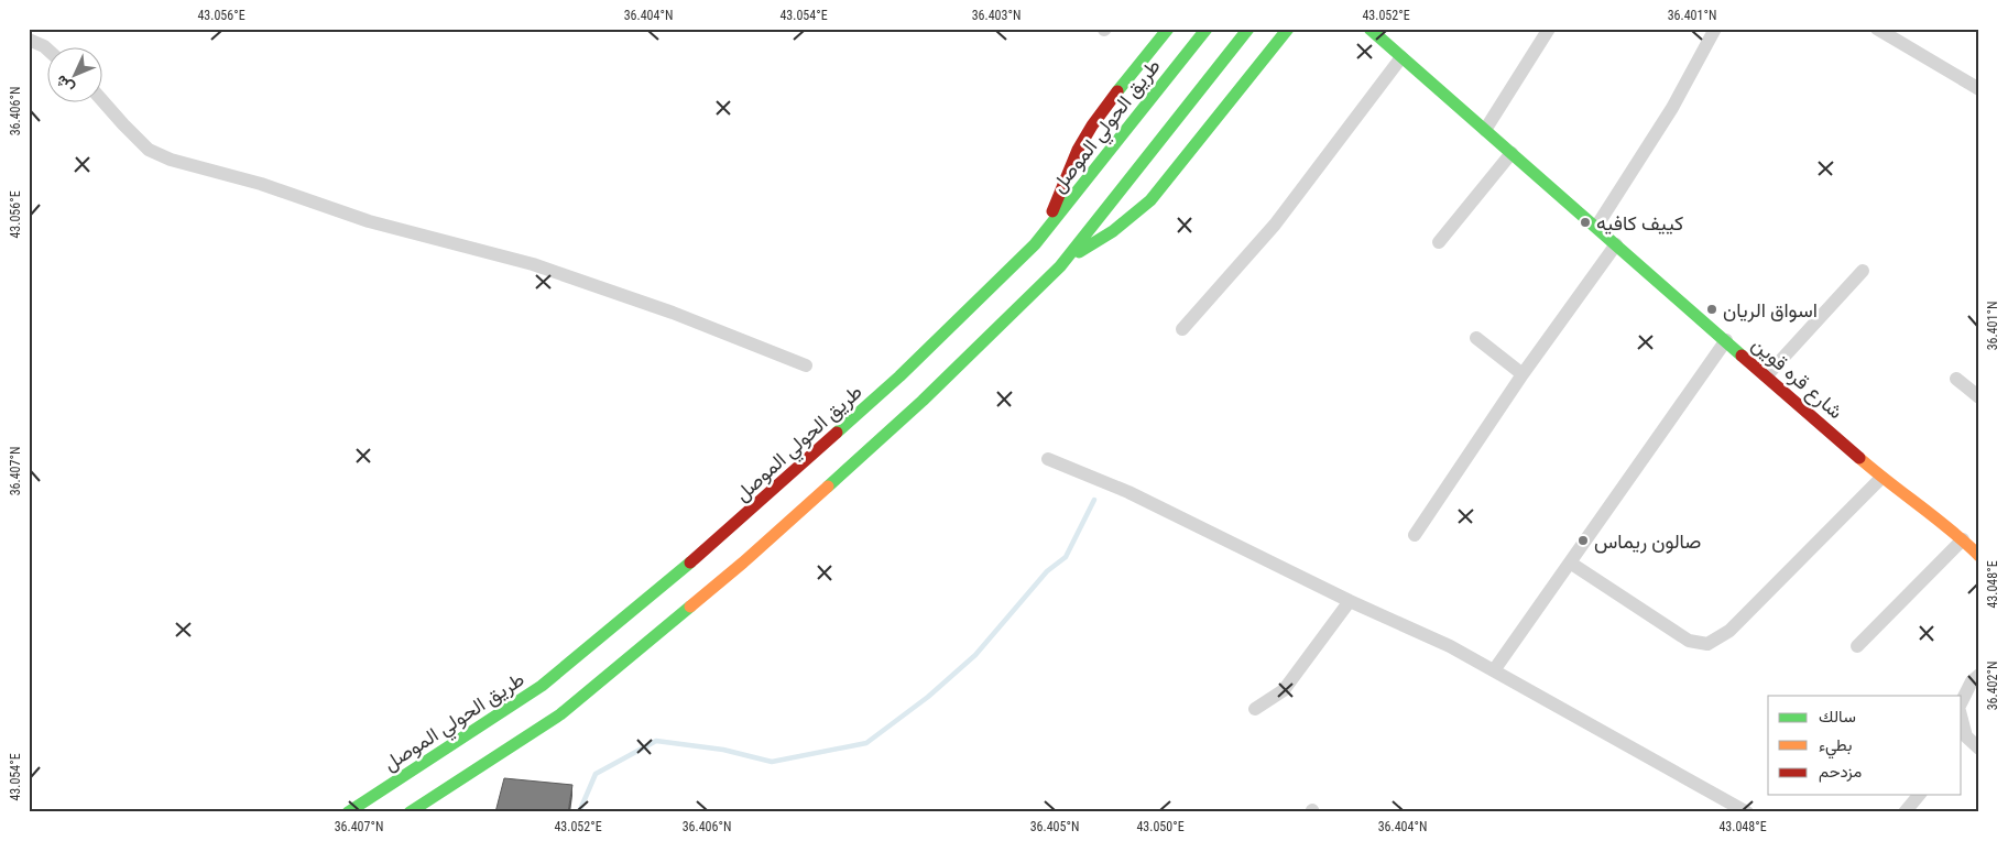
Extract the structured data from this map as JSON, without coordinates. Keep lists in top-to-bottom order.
{
  "streets": {
    "main road": ["طريق الحولي الموصل", "شارع قره قوين"]
  },
  "places": ["كييف كافيه", "اسواق الريان", "صالون ريماس"],
  "legend": ["سالك", "بطيء", "مزدحم"],
  "north": "bottom left",
  "coordinates": [
    "43.056°E",
    "36.404°N",
    "43.054°E",
    "36.403°N",
    "43.052°E",
    "36.401°N",
    "36.406°N",
    "36.407°N",
    "43.048°E",
    "36.402°N",
    "36.405°N",
    "43.050°E"
  ]
}
